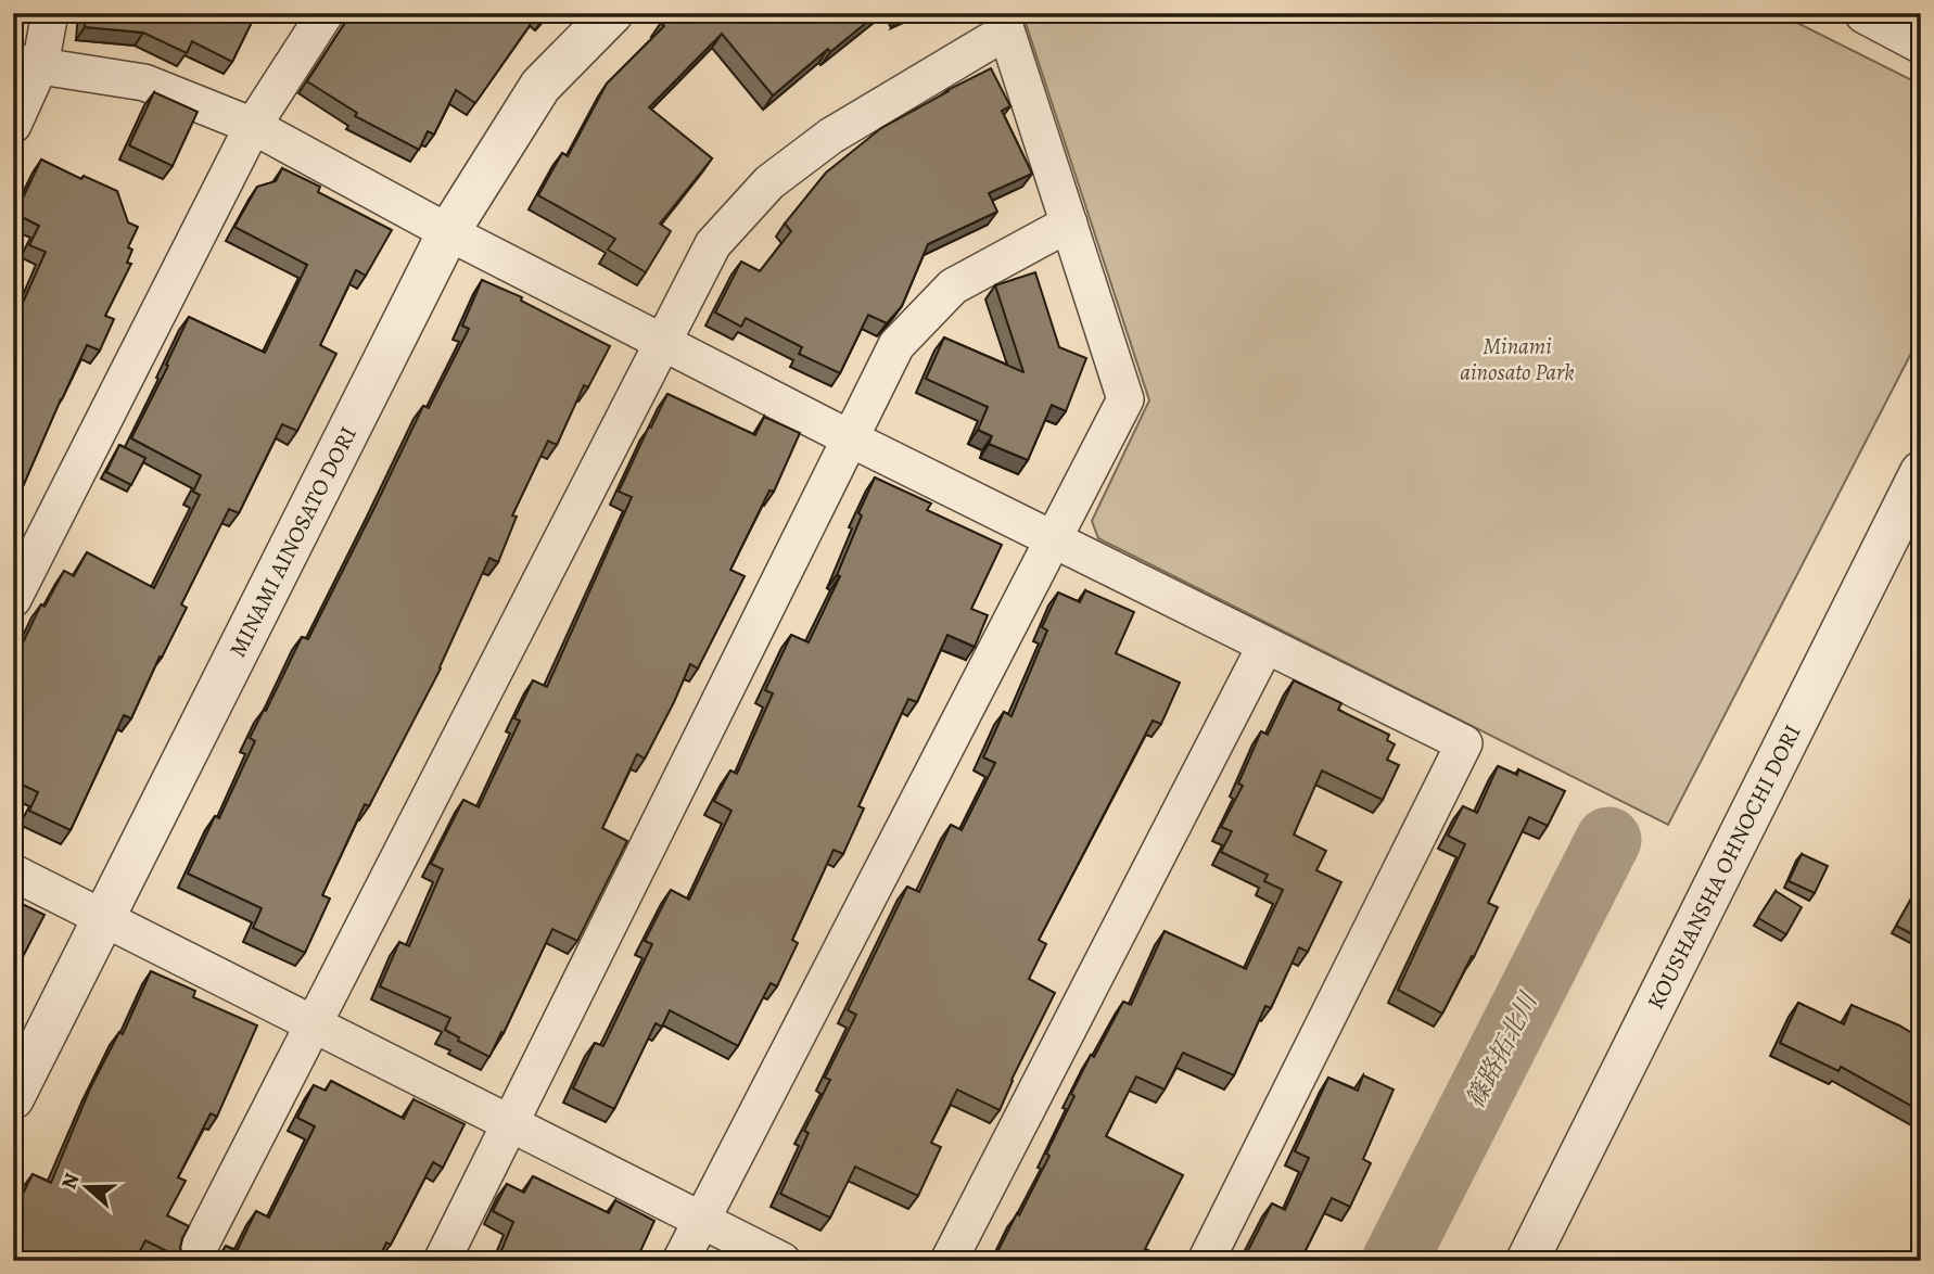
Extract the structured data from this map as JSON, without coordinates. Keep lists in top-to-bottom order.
{
  "streets": {
    "street": ["MINAMI AINOSATO DORI", "KOUSHANSHA OHNOCHI DORI"]
  },
  "water": ["篠路拓北川"],
  "parks": ["Minami ainosato Park"],
  "north": "left"
}
